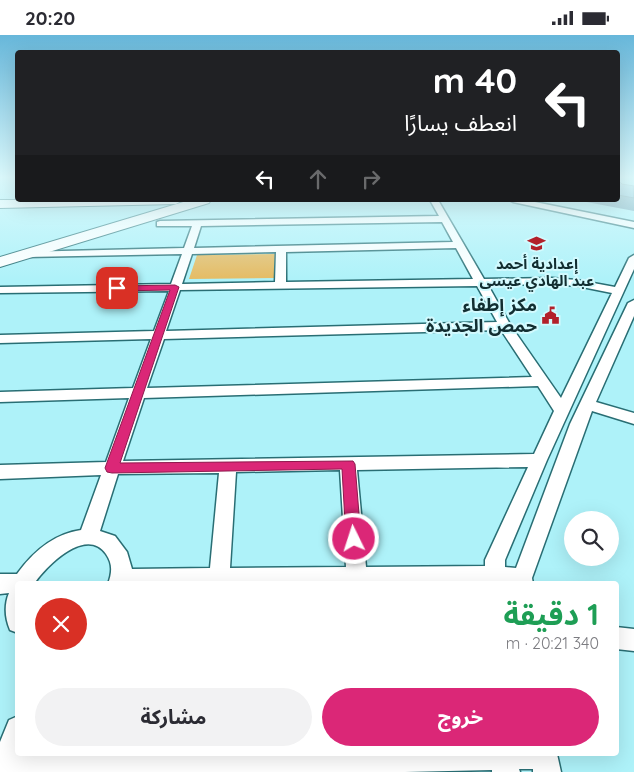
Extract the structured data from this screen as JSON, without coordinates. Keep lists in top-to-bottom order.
{
  "places": {
    "school or university": ["إعدادية أحمد عبد الهادي عيسى"],
    "public building": ["مكز إطفاء حمص الجديدة"]
  },
  "page": {
    "status": "20:20",
    "turn": ["40 m", "انعطف يسارًا"],
    "heading": ["1 دقيقة", "340 m · 20:21"],
    "buttons": ["خروج", "مشاركة"]
  }
}
